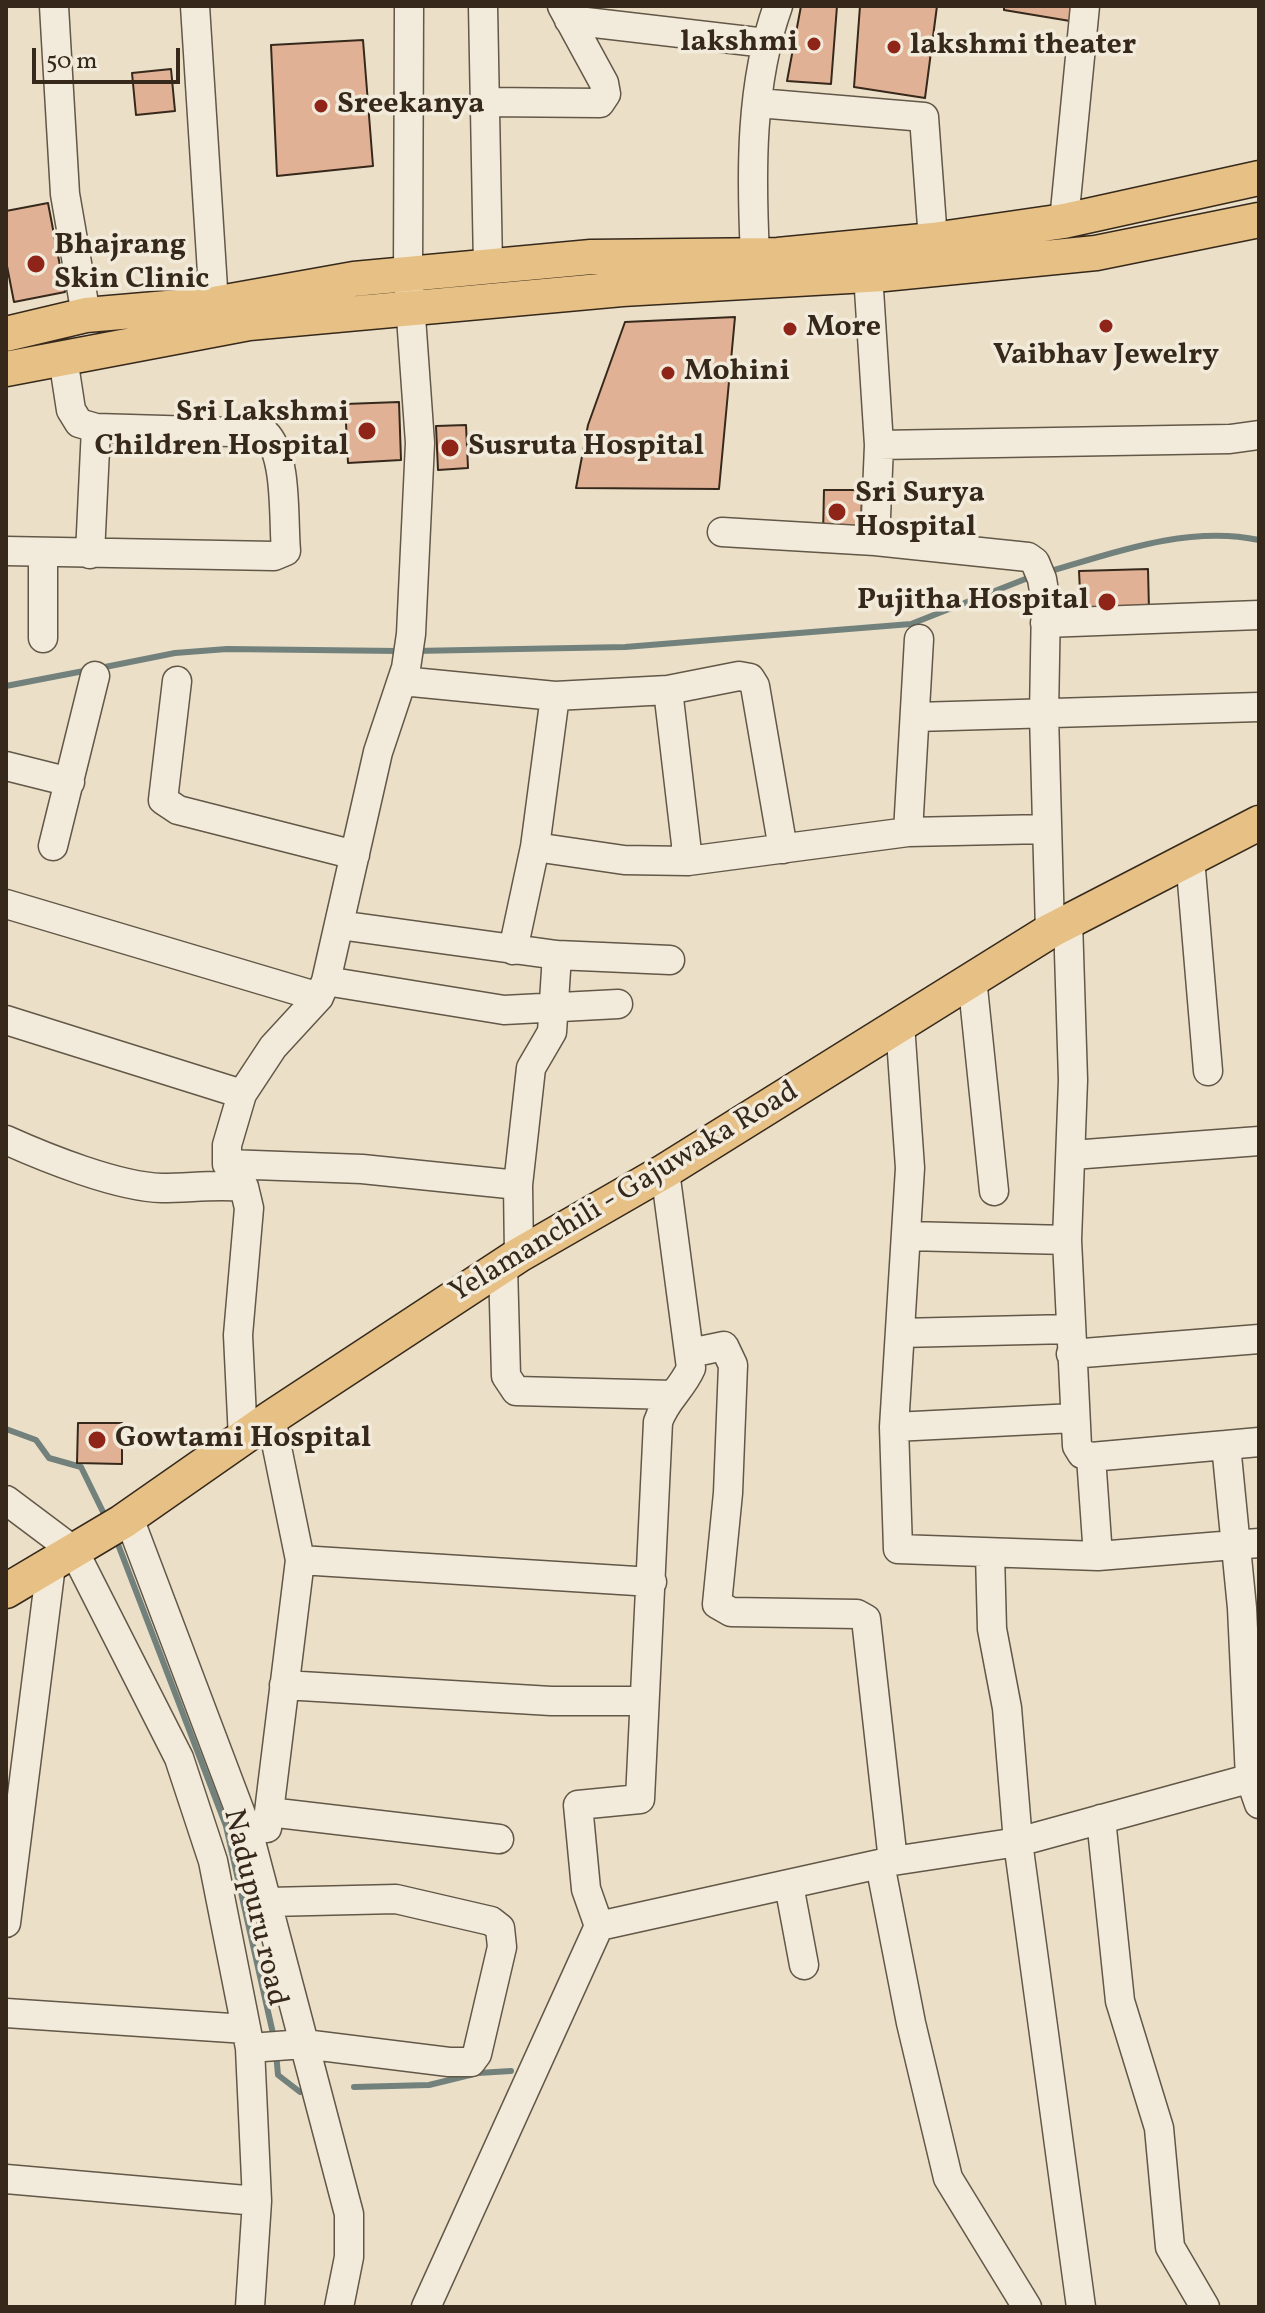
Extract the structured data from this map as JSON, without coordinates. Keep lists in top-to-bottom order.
{
  "streets": {
    "main road": ["Yelamanchili - Gajuwaka Road"],
    "street": ["Nadupuru road"]
  },
  "crossings": [
    ["Yelamanchili - Gajuwaka Road", "Nadupuru road"]
  ],
  "places": [
    "lakshmi",
    "lakshmi theater",
    "Sreekanya",
    "Bhajrang Skin Clinic",
    "Vaibhav Jewelry",
    "More",
    "Mohini",
    "Sri Lakshmi Children Hospital",
    "Susruta Hospital",
    "Sri Surya Hospital",
    "Pujitha Hospital",
    "Gowtami Hospital"
  ],
  "scale_bar": "50 m"
}
